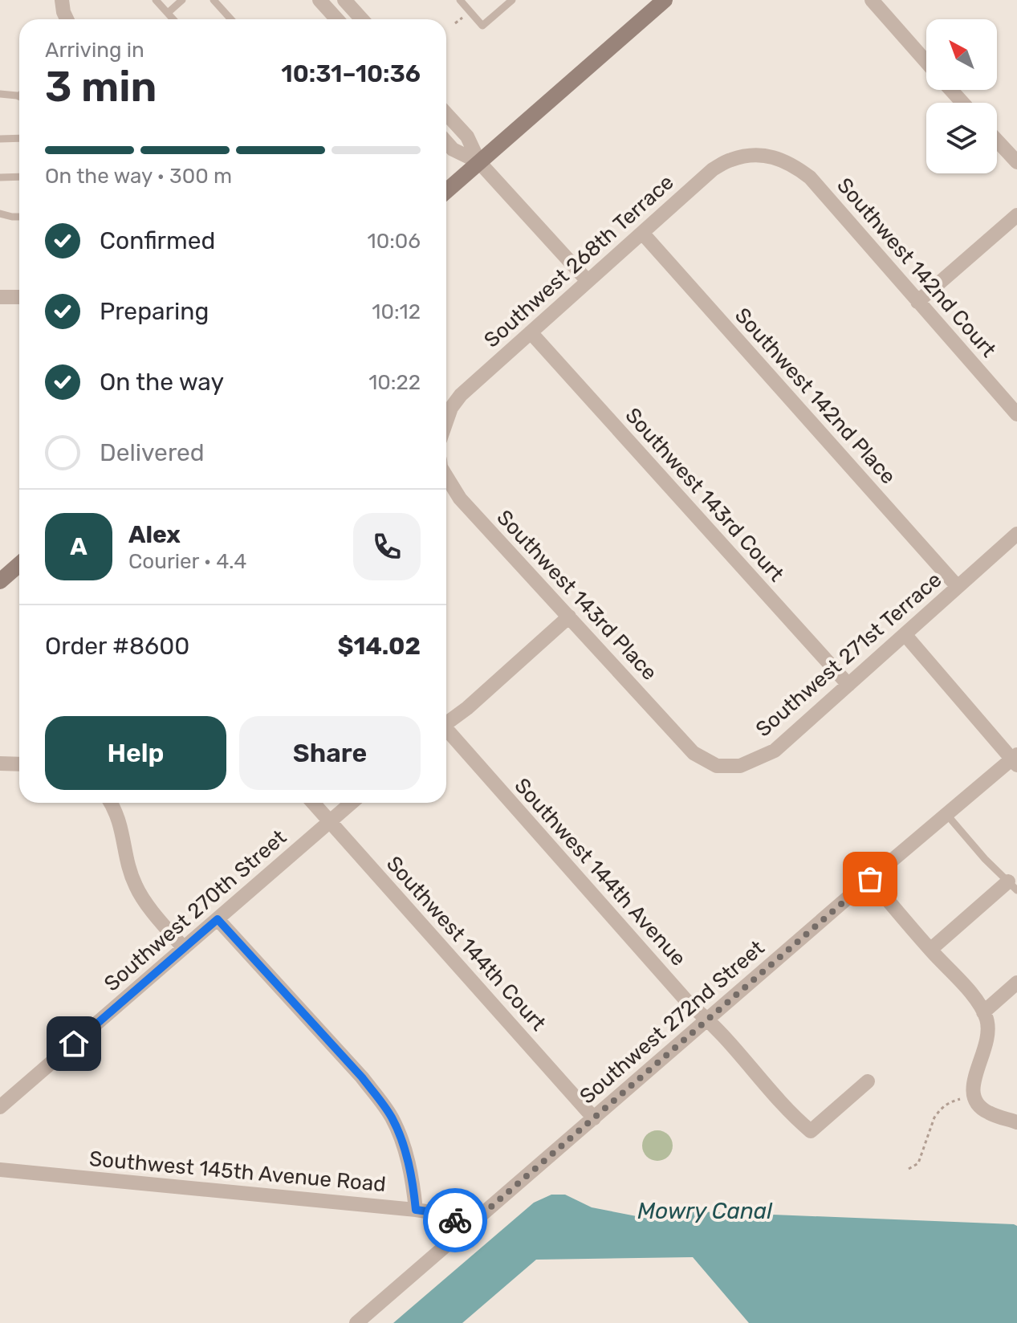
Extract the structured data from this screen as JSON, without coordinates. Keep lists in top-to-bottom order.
{
  "streets": {
    "street": [
      "Southwest 268th Terrace",
      "Southwest 142nd Court",
      "Southwest 142nd Place",
      "Southwest 143rd Court",
      "Southwest 143rd Place",
      "Southwest 271st Terrace",
      "Southwest 144th Avenue",
      "Southwest 270th Street",
      "Southwest 144th Court",
      "Southwest 272nd Street",
      "Southwest 145th Avenue Road"
    ]
  },
  "crossings": [
    ["Southwest 268th Terrace", "Southwest 142nd Court"],
    ["Southwest 268th Terrace", "Southwest 142nd Place"],
    ["Southwest 268th Terrace", "Southwest 143rd Court"],
    ["Southwest 142nd Place", "Southwest 271st Terrace"],
    ["Southwest 143rd Court", "Southwest 271st Terrace"],
    ["Southwest 143rd Place", "Southwest 271st Terrace"],
    ["Southwest 144th Avenue", "Southwest 272nd Street"],
    ["Southwest 270th Street", "Southwest 144th Court"],
    ["Southwest 144th Court", "Southwest 272nd Street"],
    ["Southwest 272nd Street", "Southwest 145th Avenue Road"]
  ],
  "water": ["Mowry Canal"],
  "north": "top left",
  "page": {
    "heading": ["3 min", "Arriving in", "10:31–10:36"],
    "panel": [
      "Alex",
      "Courier · 4.4",
      "Order #8600",
      "$14.02"
    ],
    "bar": "On the way · 300 m",
    "list": [
      ["Confirmed", "10:06"],
      ["Preparing", "10:12"],
      ["On the way", "10:22"],
      "Delivered"
    ],
    "round": "A",
    "buttons": ["Help", "Share"]
  }
}
